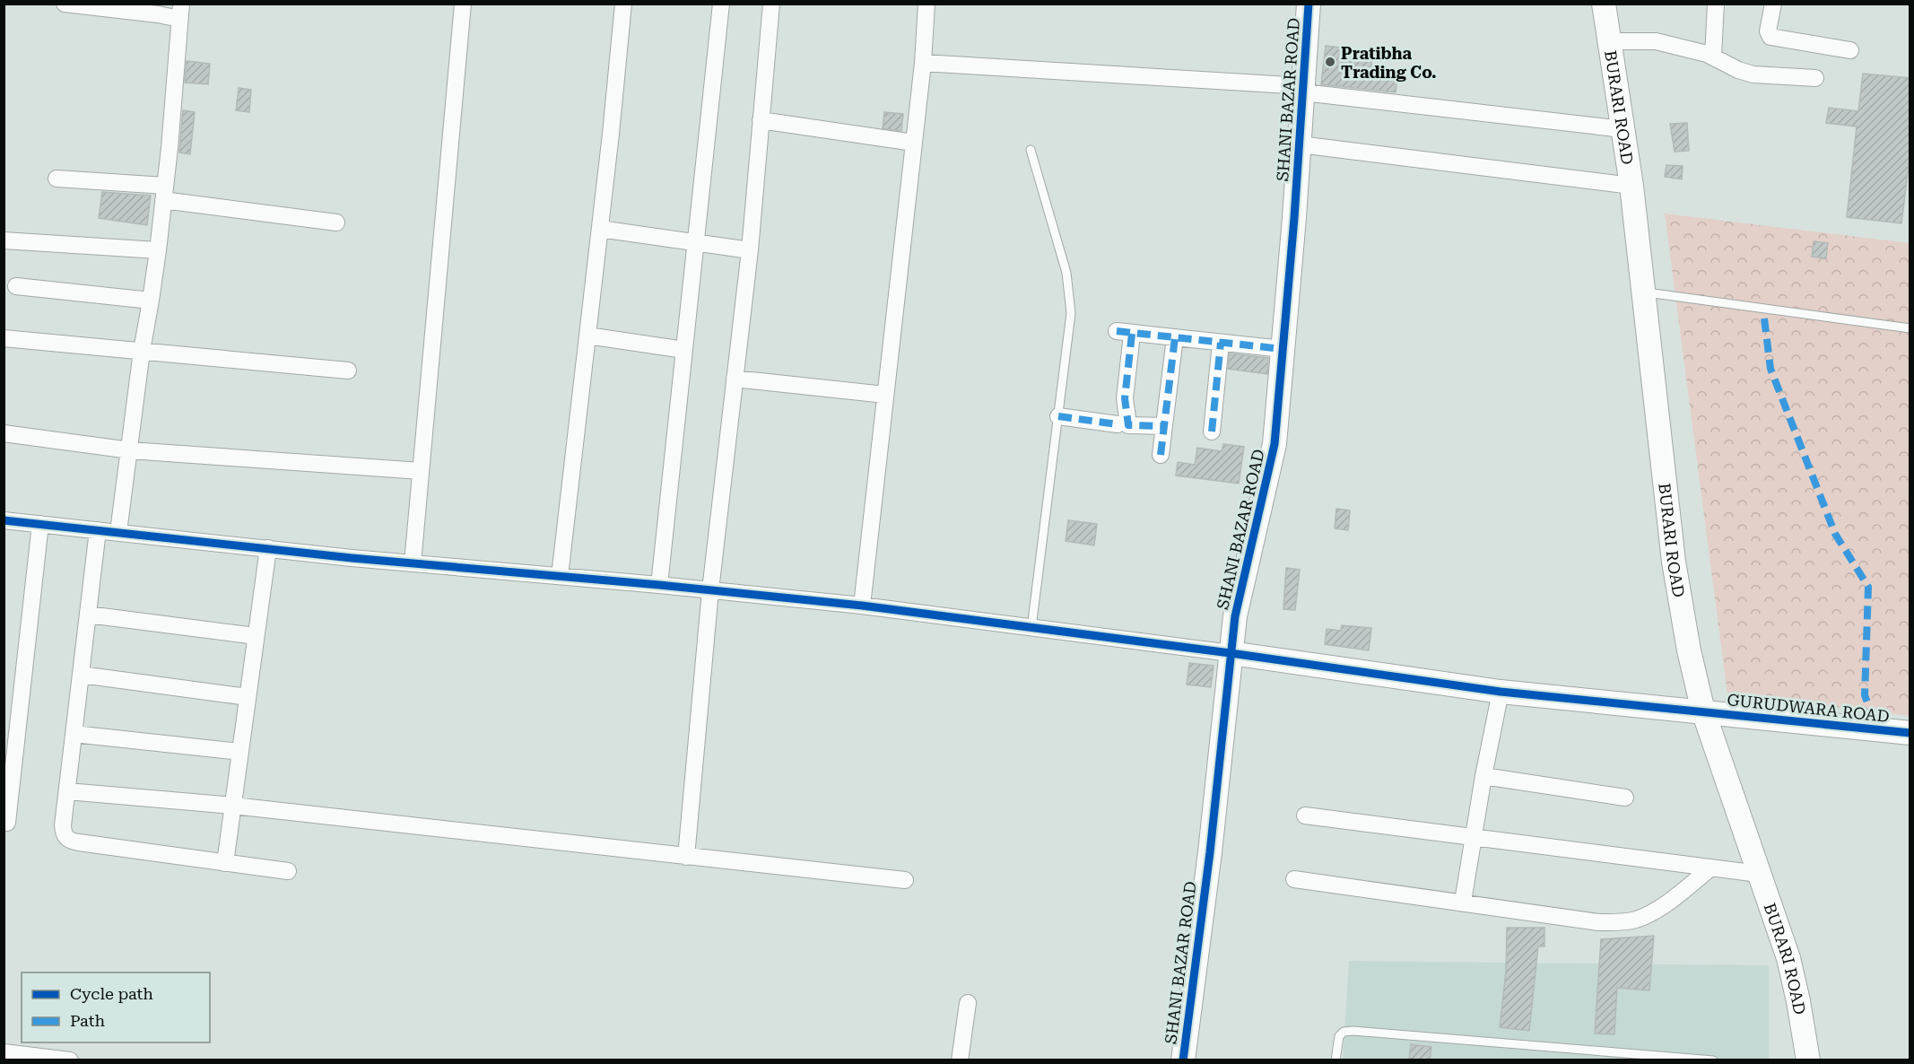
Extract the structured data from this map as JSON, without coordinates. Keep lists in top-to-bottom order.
{
  "streets": {
    "street": ["SHANI BAZAR ROAD", "BURARI ROAD", "GURUDWARA ROAD"]
  },
  "crossings": [
    ["SHANI BAZAR ROAD", "GURUDWARA ROAD"],
    ["BURARI ROAD", "GURUDWARA ROAD"]
  ],
  "places": ["Pratibha Trading Co."],
  "legend": ["Cycle path", "Path"]
}
